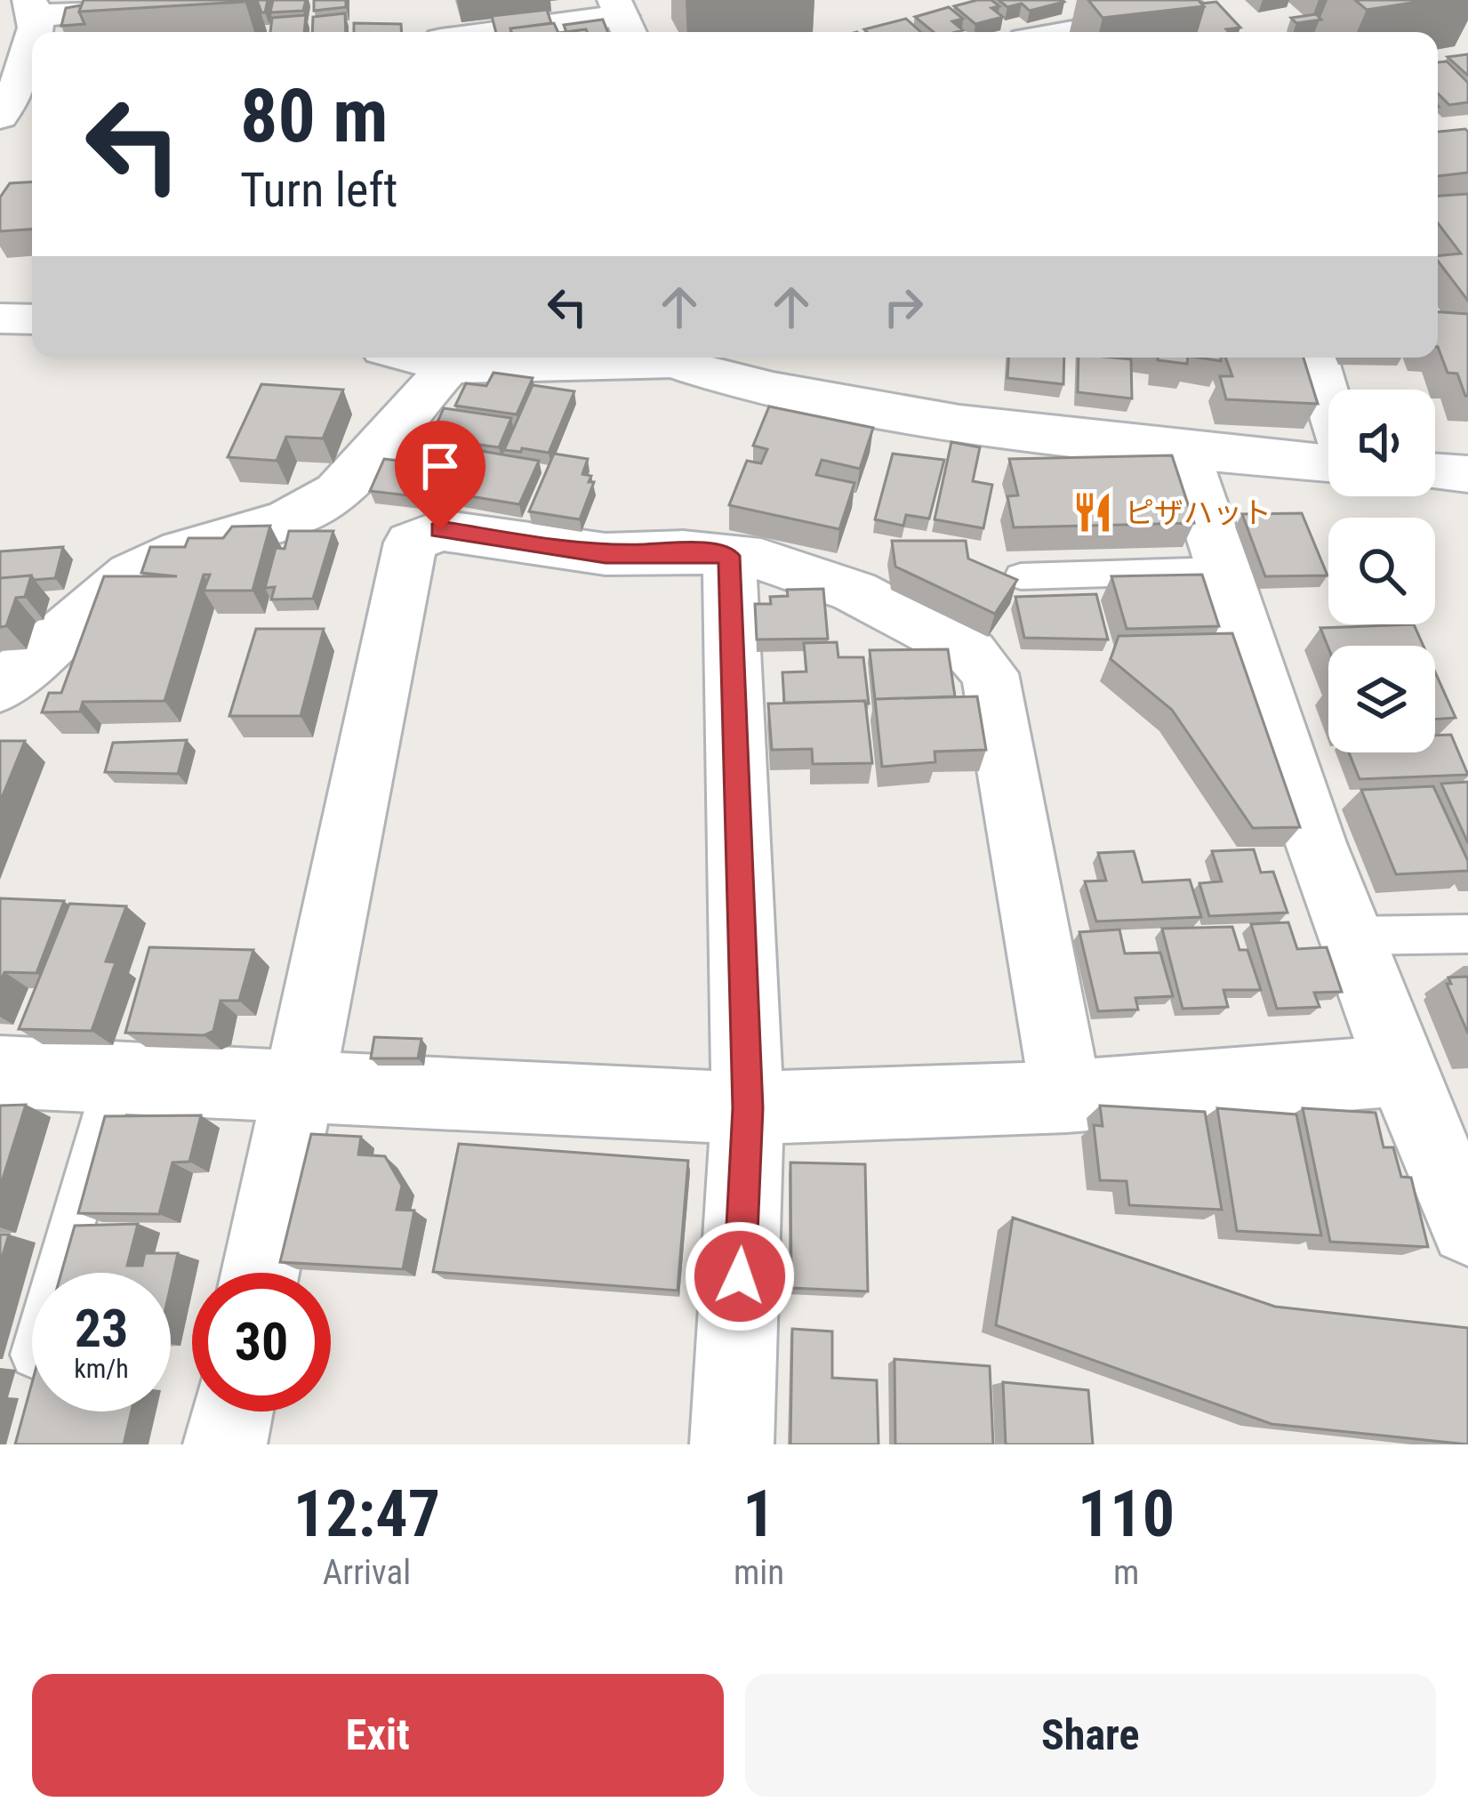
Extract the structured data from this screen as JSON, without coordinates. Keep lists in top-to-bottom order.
{
  "places": {
    "restaurant": ["ピザハット"]
  },
  "page": {
    "turn": ["80 m", "Turn left"],
    "speed": "23 km/h",
    "limit": "30",
    "eta": [
      "12:47",
      "Arrival",
      "1",
      "min",
      "110",
      "m"
    ],
    "buttons": ["Exit", "Share"]
  }
}
